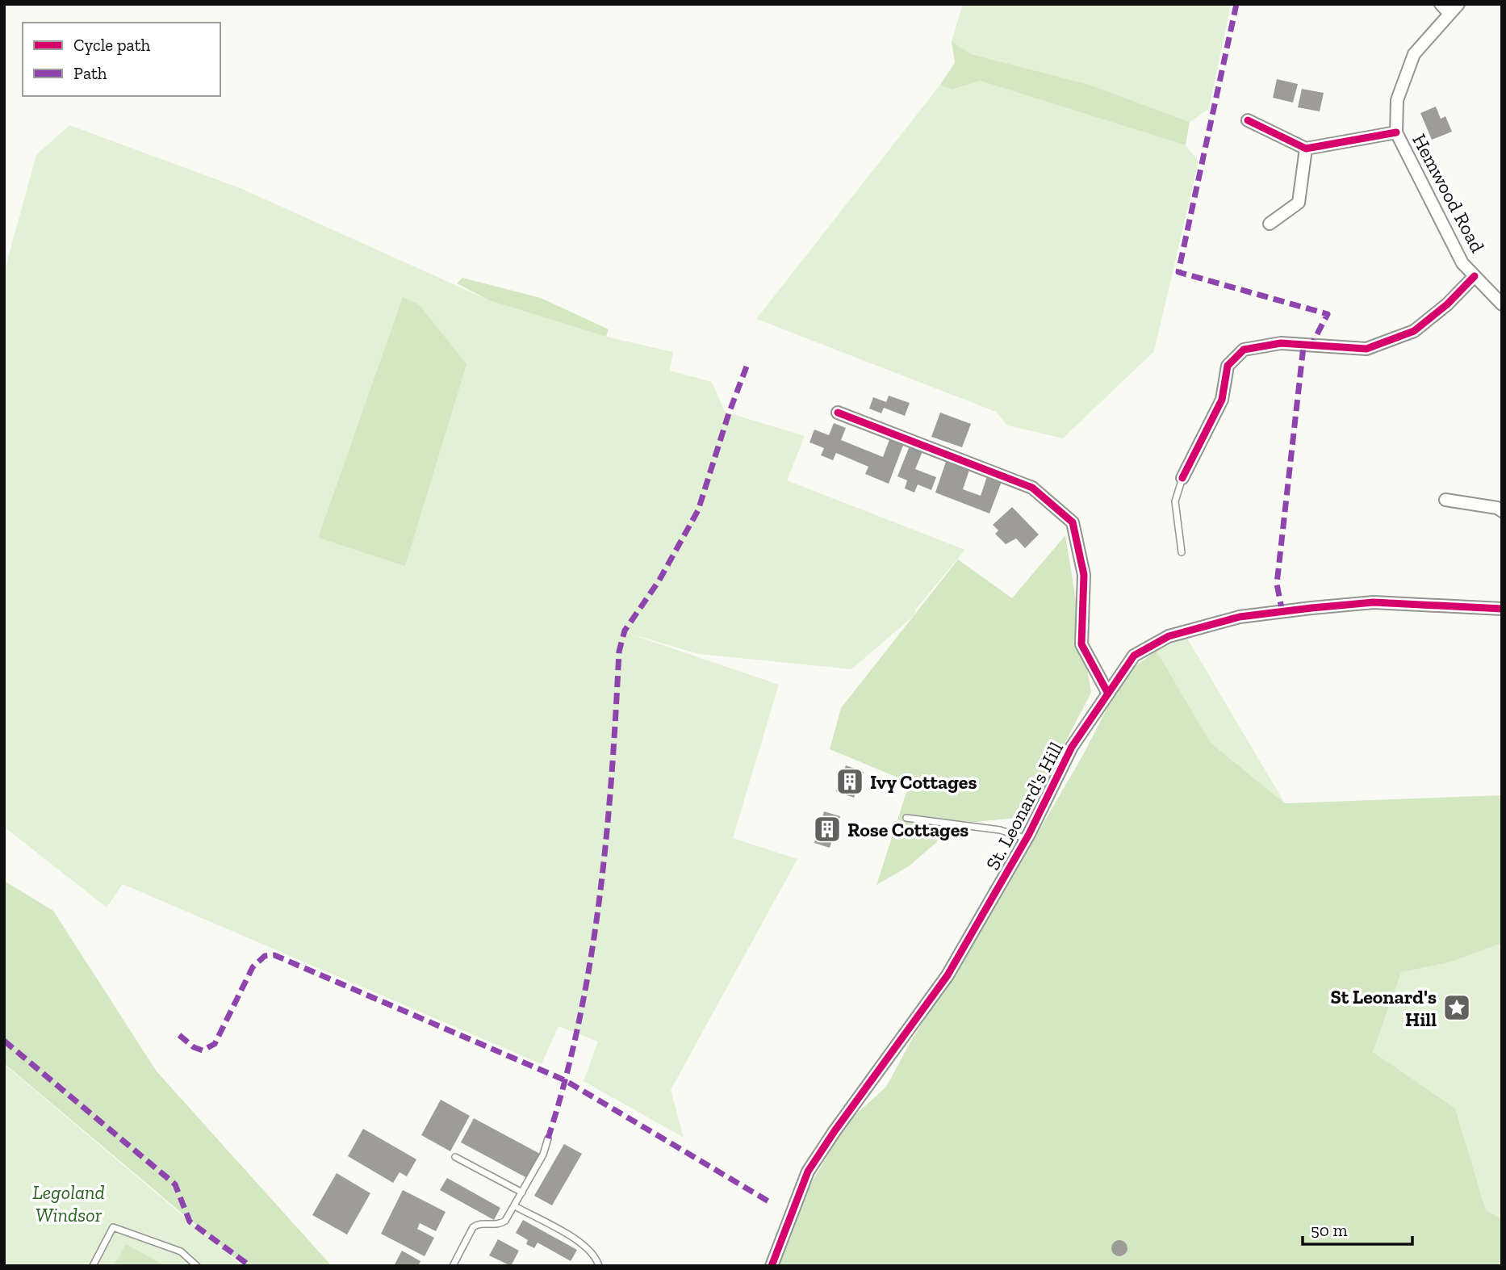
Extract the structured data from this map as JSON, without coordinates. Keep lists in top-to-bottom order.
{
  "streets": {
    "street": ["Hemwood Road", "St. Leonard's Hill"]
  },
  "parks": ["Legoland Windsor"],
  "places": {
    "building": ["Ivy Cottages", "Rose Cottages"],
    "place": ["St Leonard's Hill"]
  },
  "legend": ["Cycle path", "Path"],
  "scale_bar": "50 m"
}
